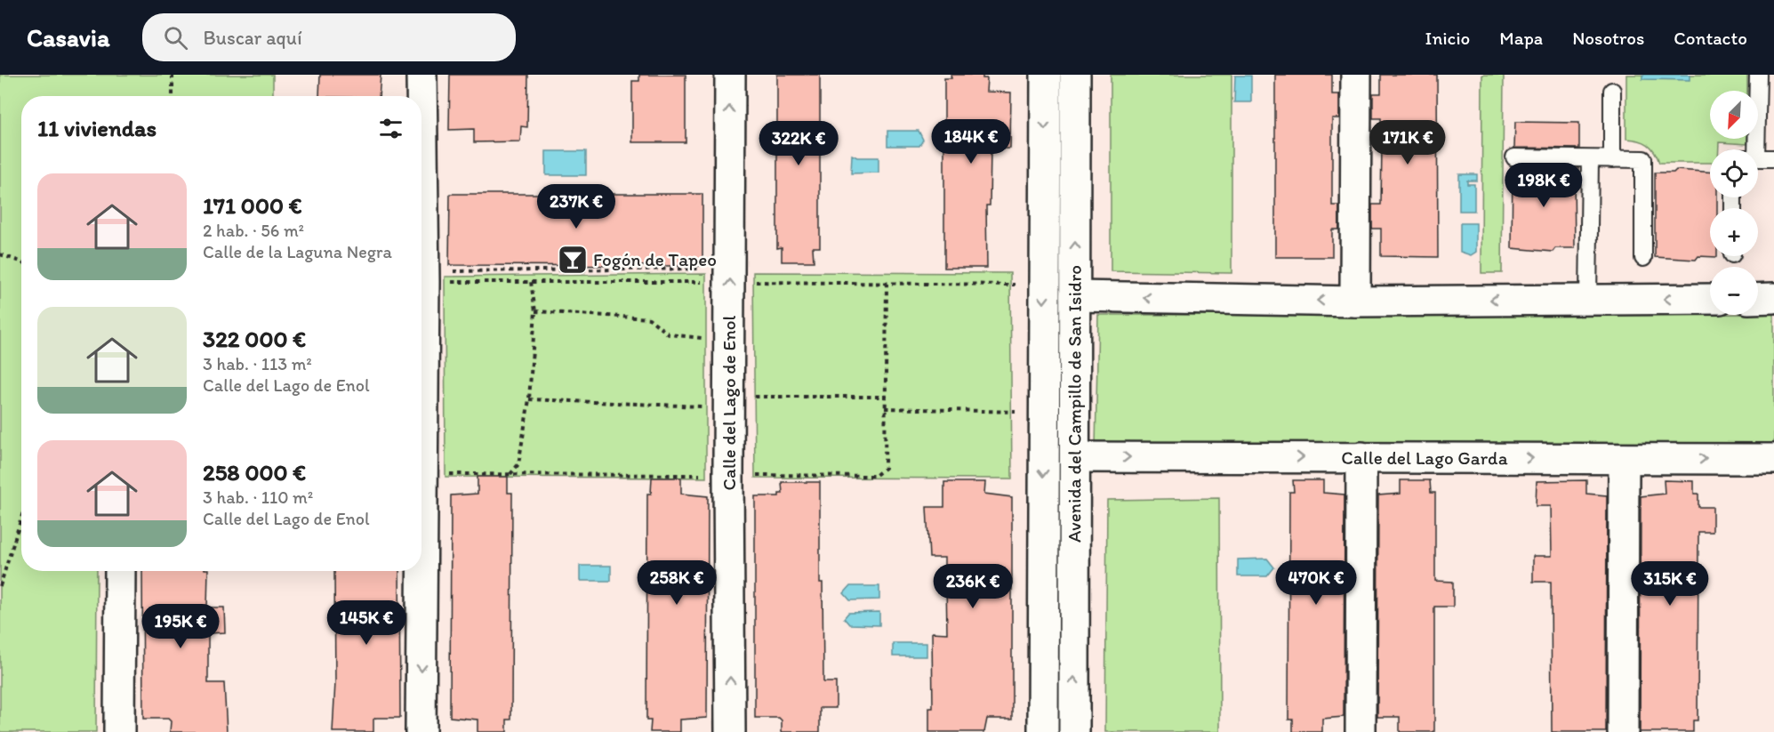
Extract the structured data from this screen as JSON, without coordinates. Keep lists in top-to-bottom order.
{
  "streets": {
    "street": ["Calle del Lago de Enol", "Avenida del Campillo de San Isidro", "Calle del Lago Garda"]
  },
  "crossings": [
    ["Avenida del Campillo de San Isidro", "Calle del Lago Garda"]
  ],
  "one_way": ["Calle del Lago de Enol"],
  "places": {
    "bar": ["Fogón de Tapeo"]
  },
  "north": "bottom left",
  "page": {
    "header": "Casavia",
    "search": "Buscar aquí",
    "nav": [
      "Inicio",
      "Mapa",
      "Nosotros",
      "Contacto"
    ],
    "map_buttons": ["+", "−"],
    "heading": "11 viviendas",
    "price": [
      "184K €",
      "171K €",
      "322K €",
      "198K €",
      "237K €",
      "258K €",
      "470K €",
      "315K €",
      "236K €",
      "145K €",
      "195K €"
    ],
    "list": [
      {
        "name": "171 000 €",
        "note": "2 hab. · 56 m² · Calle de la Laguna Negra"
      },
      {
        "name": "322 000 €",
        "note": "3 hab. · 113 m² · Calle del Lago de Enol"
      },
      {
        "name": "258 000 €",
        "note": "3 hab. · 110 m² · Calle del Lago de Enol"
      }
    ]
  }
}
